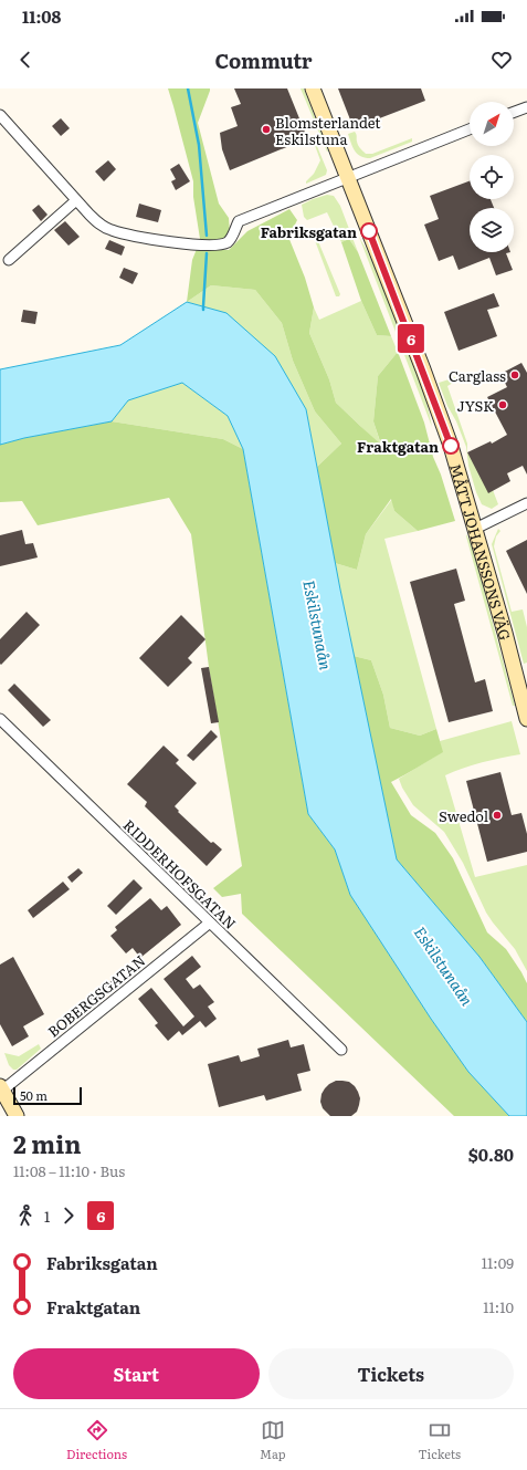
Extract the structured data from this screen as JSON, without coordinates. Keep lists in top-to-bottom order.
{
  "streets": {
    "street": ["MÅTT JOHANSSONS VÄG", "RIDDERHOFSGATAN", "BOBERGSGATAN"]
  },
  "crossings": [
    ["RIDDERHOFSGATAN", "BOBERGSGATAN"]
  ],
  "water": ["Eskilstunaån"],
  "places": [
    "Blomsterlandet Eskilstuna",
    "Fabriksgatan",
    "Carglass",
    "JYSK",
    "Fraktgatan",
    "Swedol"
  ],
  "lines": ["bus line 6"],
  "scale_bar": "50 m",
  "north": "top right",
  "page": {
    "status": "11:08",
    "header": "Commutr",
    "on_map": "6",
    "scale": "50 m",
    "heading": ["2 min", "11:08 – 11:10 · Bus", "$0.80"],
    "legs": ["1", "6"],
    "list": [
      {
        "name": "Fabriksgatan",
        "value": "11:09"
      },
      {
        "name": "Fraktgatan",
        "value": "11:10"
      }
    ],
    "buttons": ["Start", "Tickets"],
    "tabs": ["Directions", "Map", "Tickets"]
  }
}
